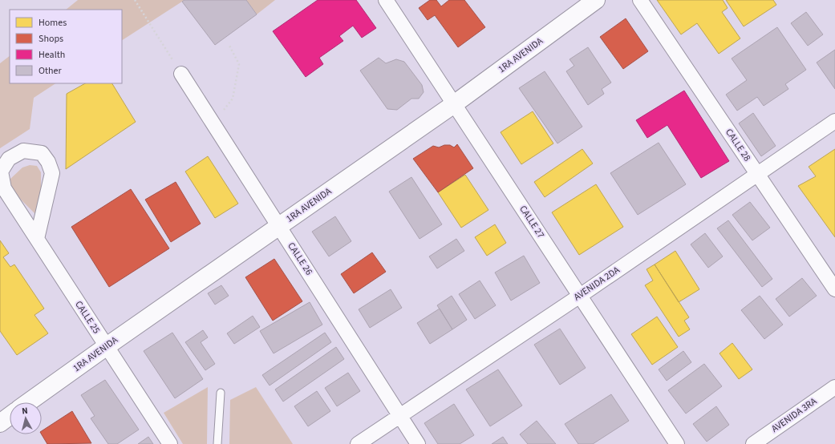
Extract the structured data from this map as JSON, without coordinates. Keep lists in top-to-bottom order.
{
  "streets": {
    "main road": ["1RA AVENIDA"],
    "street": [
      "CALLE 28",
      "CALLE 27",
      "CALLE 26",
      "AVENIDA 2DA",
      "CALLE 25",
      "AVENIDA 3RA"
    ]
  },
  "crossings": [
    ["1RA AVENIDA", "CALLE 27"],
    ["1RA AVENIDA", "CALLE 26"],
    ["1RA AVENIDA", "CALLE 25"],
    ["CALLE 28", "AVENIDA 2DA"],
    ["CALLE 27", "AVENIDA 2DA"],
    ["CALLE 26", "AVENIDA 2DA"]
  ],
  "legend": [
    "Homes",
    "Shops",
    "Health",
    "Other"
  ],
  "north": "top"
}
